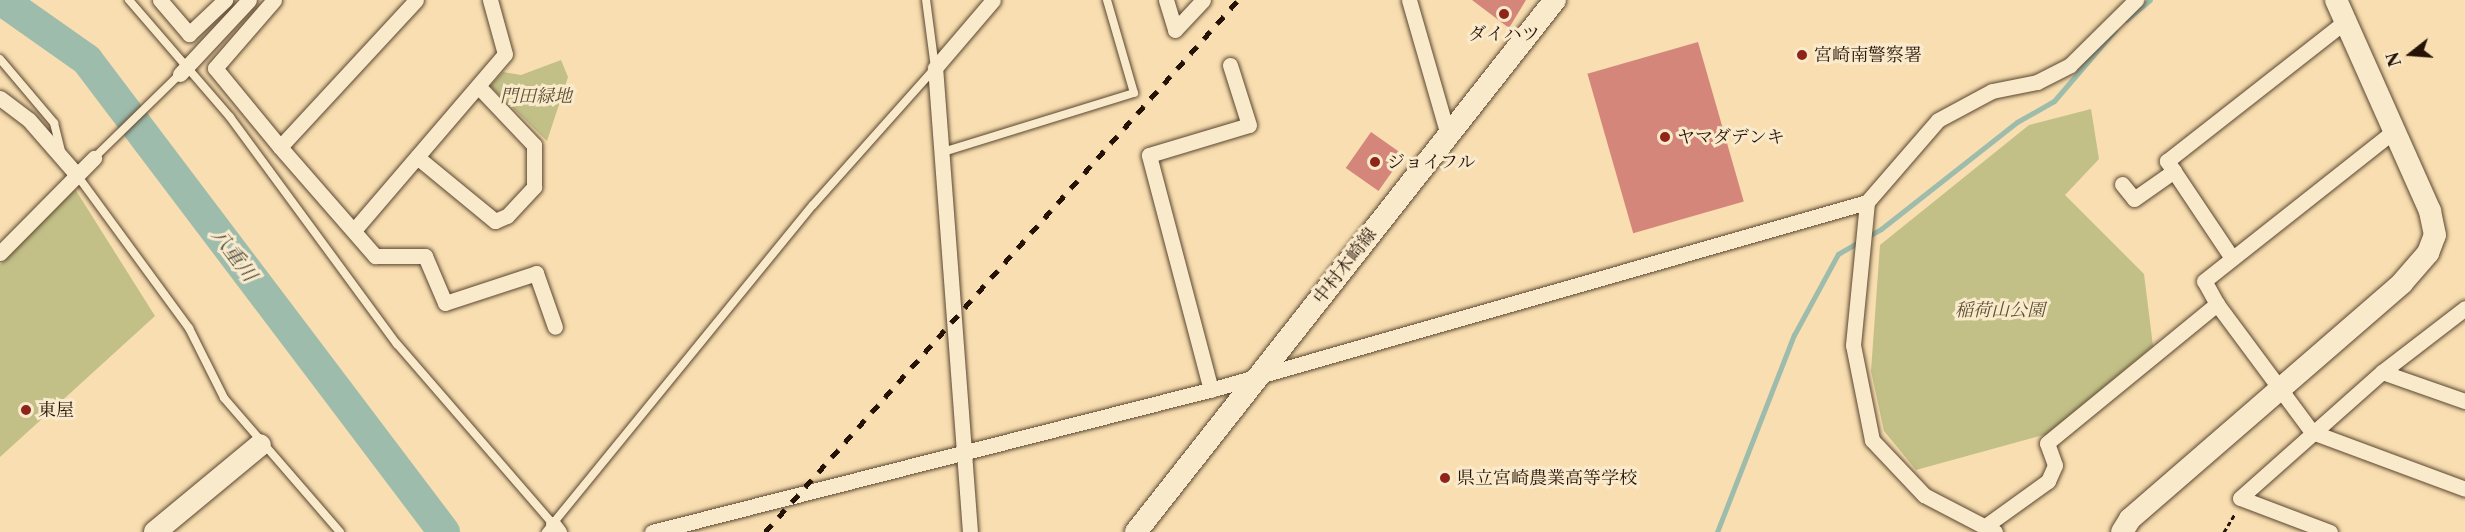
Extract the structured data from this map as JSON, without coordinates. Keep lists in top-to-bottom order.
{
  "streets": {
    "street": ["中村木崎線"]
  },
  "water": ["八重川"],
  "parks": ["門田緑地", "稲荷山公園"],
  "places": [
    "ダイハツ",
    "宮崎南警察署",
    "ヤマダデンキ",
    "ジョイフル",
    "東屋",
    "県立宮崎農業高等学校"
  ],
  "north": "left"
}
